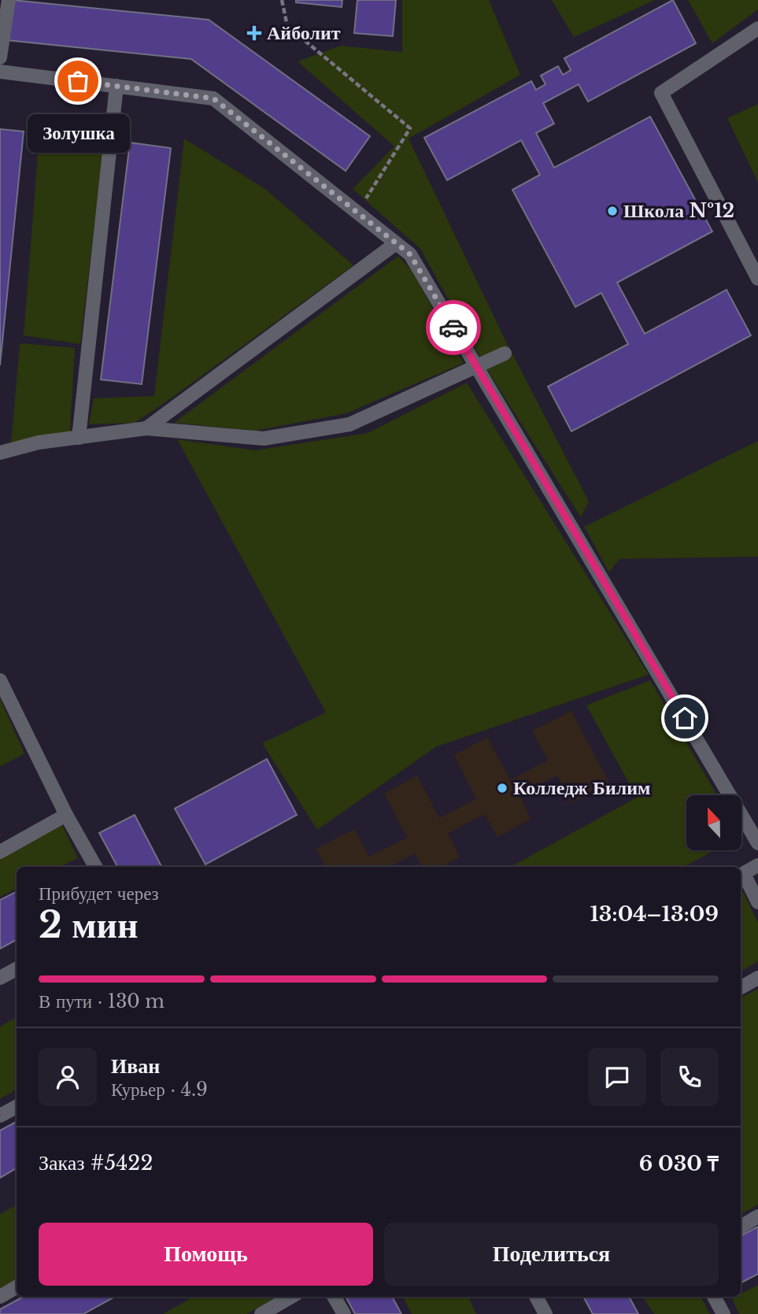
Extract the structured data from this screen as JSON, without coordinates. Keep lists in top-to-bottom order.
{
  "places": {
    "health": ["Айболит"],
    "other": ["Золушка", "Школа №12", "Колледж Билим"]
  },
  "north": "top",
  "page": {
    "bubble": "Золушка",
    "heading": ["2 мин", "Прибудет через", "13:04–13:09"],
    "panel": [
      "Иван",
      "Курьер · 4.9",
      "Заказ #5422",
      "6 030 ₸"
    ],
    "bar": "В пути · 130 m",
    "buttons": ["Помощь", "Поделиться"]
  }
}
